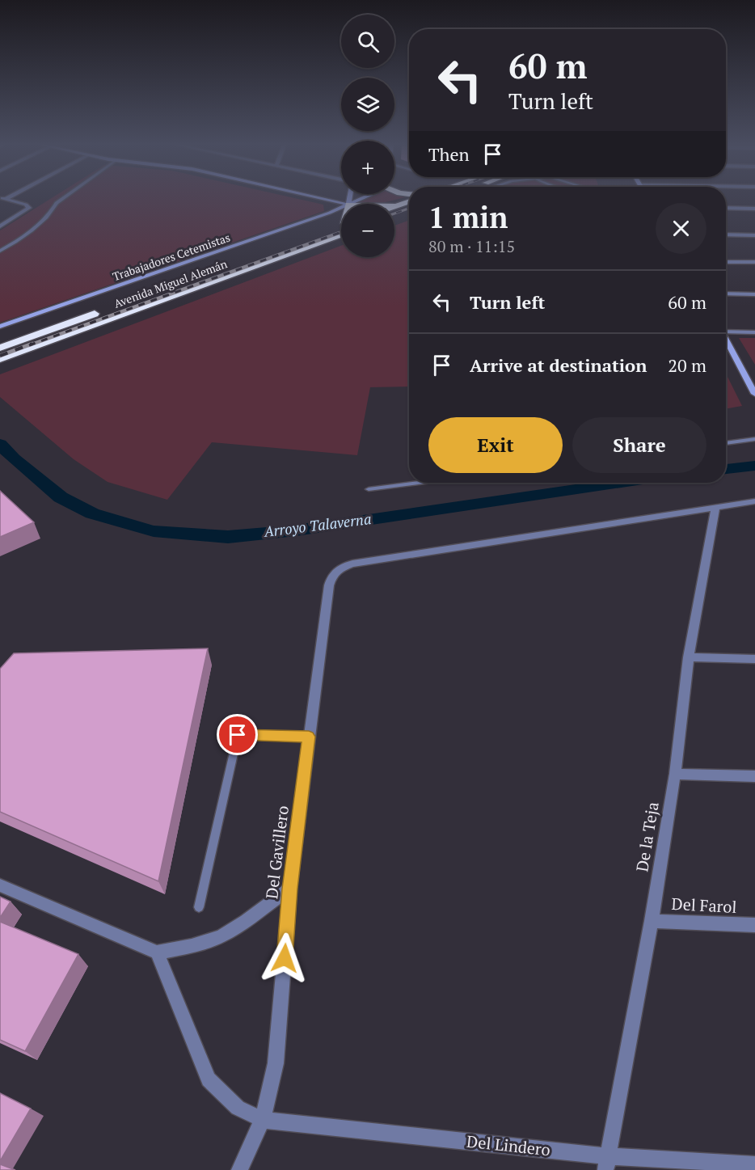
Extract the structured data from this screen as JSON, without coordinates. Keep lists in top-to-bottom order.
{
  "streets": {
    "highway": ["Avenida Miguel Alemán"],
    "street": [
      "Trabajadores Cetemistas",
      "De la Teja",
      "Del Gavillero",
      "Del Farol",
      "Del Lindero"
    ]
  },
  "crossings": [
    ["De la Teja", "Del Gavillero"],
    ["De la Teja", "Del Farol"],
    ["De la Teja", "Del Lindero"],
    ["Del Gavillero", "Del Lindero"]
  ],
  "water": ["Arroyo Talaverna"],
  "page": {
    "map_buttons": ["+", "−"],
    "turn": ["60 m", "Turn left"],
    "then": "Then",
    "heading": ["1 min", "80 m · 11:15"],
    "list": [
      {
        "name": "Turn left",
        "value": "60 m"
      },
      {
        "name": "Arrive at destination",
        "value": "20 m"
      }
    ],
    "buttons": ["Exit", "Share"]
  }
}
